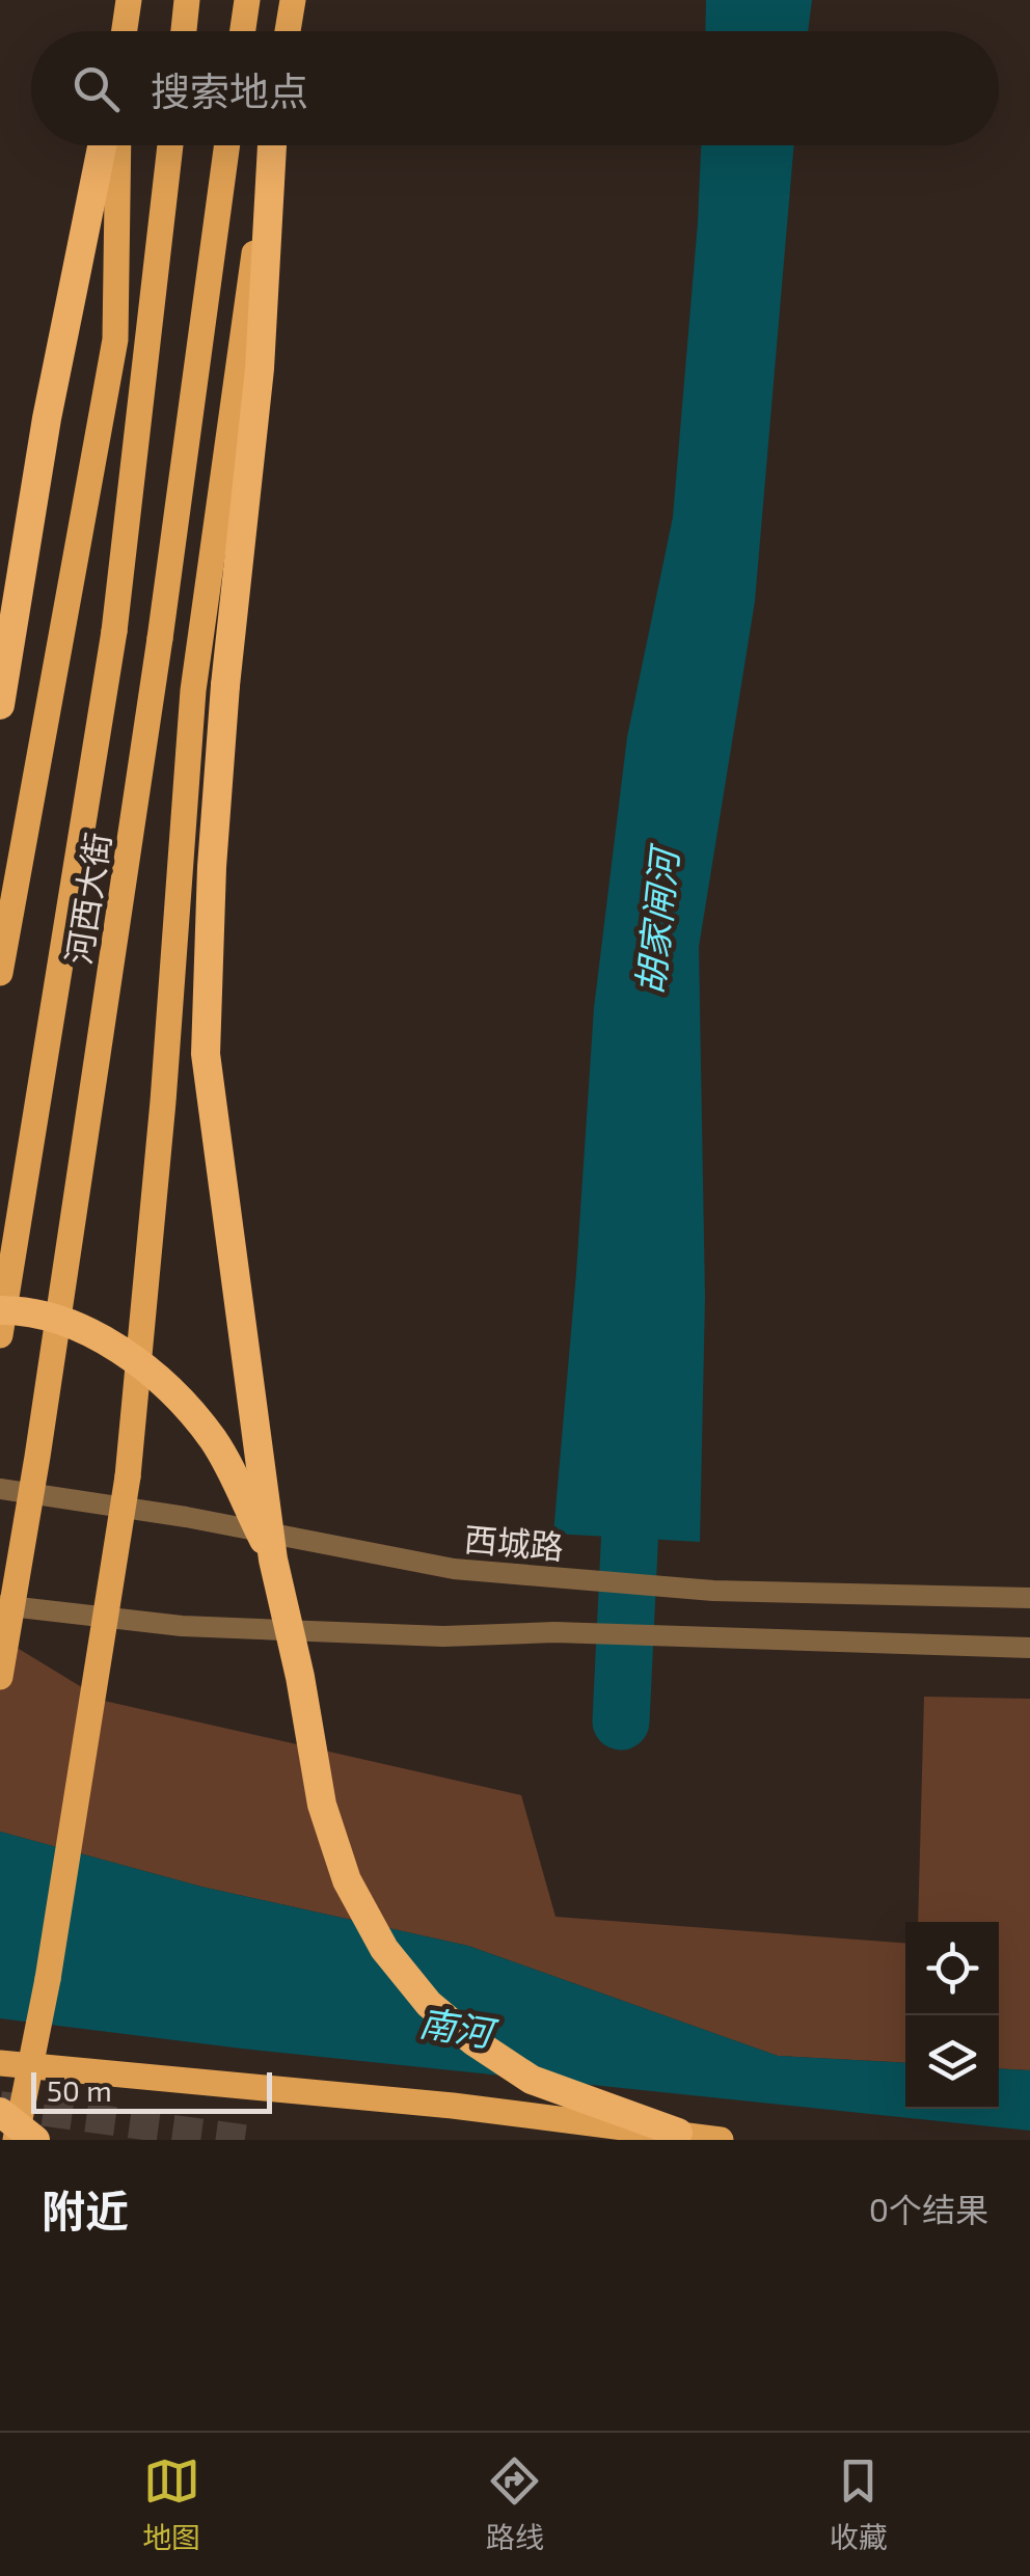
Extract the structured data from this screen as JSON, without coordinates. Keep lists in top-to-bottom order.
{
  "streets": {
    "main road": ["河西大街"],
    "street": ["西城路"]
  },
  "water": ["胡家闸河", "南河"],
  "scale_bar": "50 m",
  "page": {
    "search": "搜索地点",
    "scale": "50 m",
    "heading": ["附近", "0个结果"],
    "nav": ["地图", "路线", "收藏"]
  }
}
